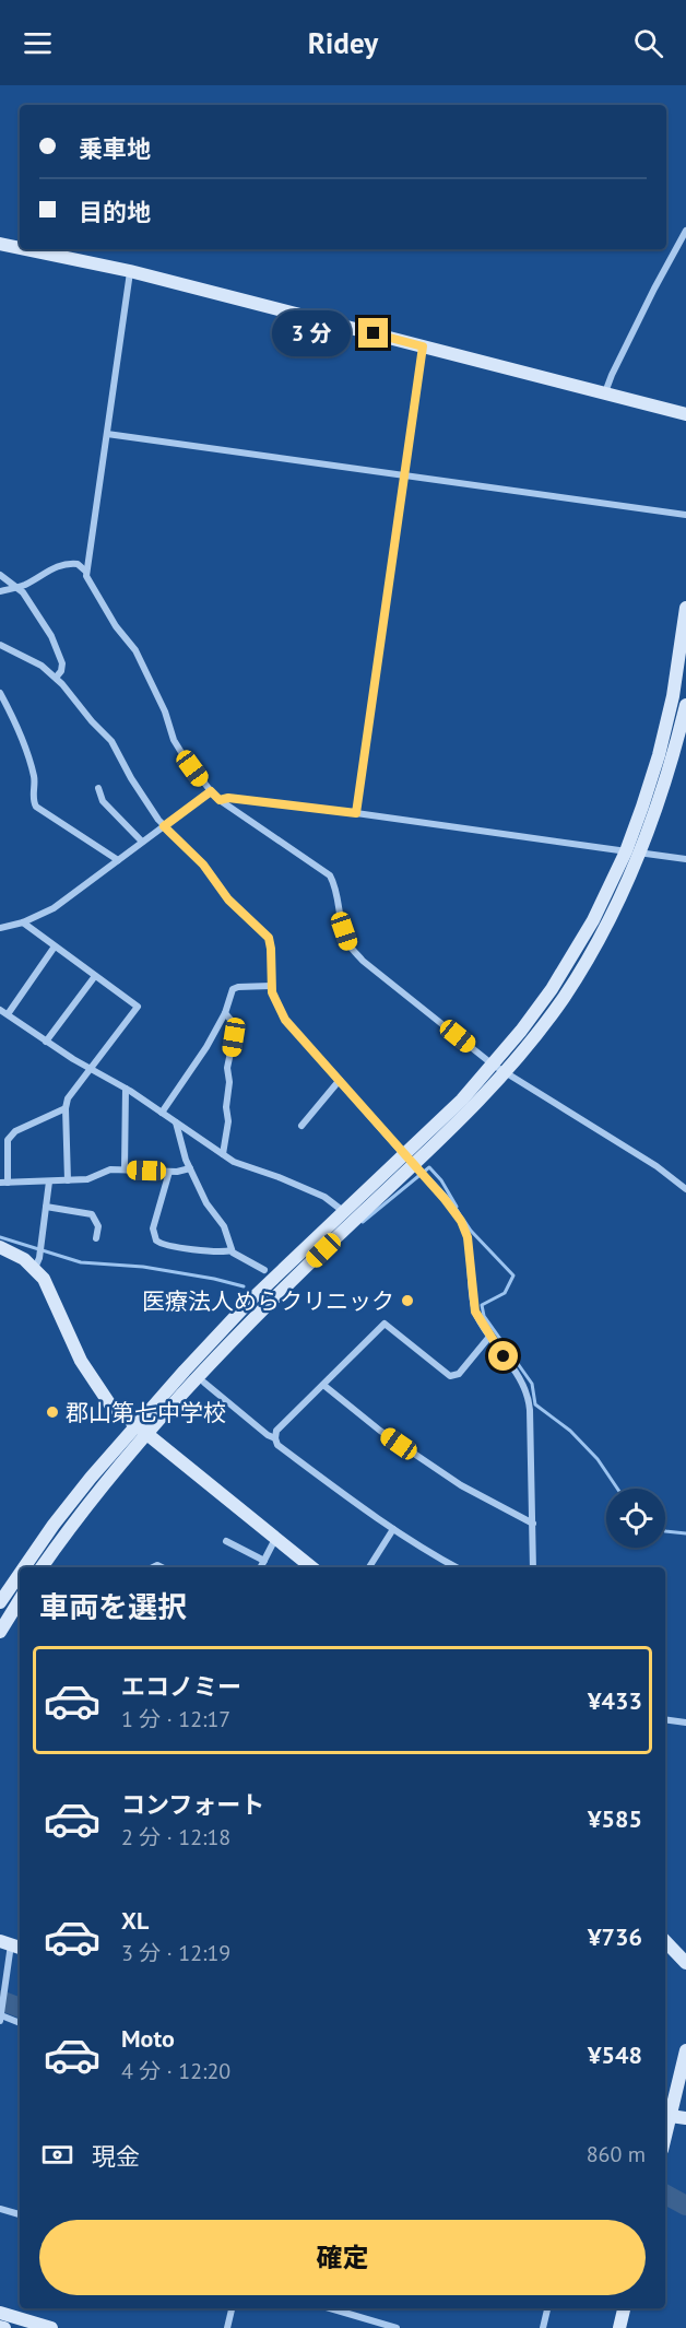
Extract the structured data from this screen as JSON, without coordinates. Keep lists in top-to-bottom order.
{
  "places": ["医療法人めらクリニック", "郡山第七中学校"],
  "page": {
    "header": "Ridey",
    "banner": ["乗車地", "目的地"],
    "bubble": "3 分",
    "heading": "車両を選択",
    "list": [
      {
        "name": "エコノミー",
        "note": "1 分 · 12:17",
        "value": "¥433"
      },
      {
        "name": "コンフォート",
        "note": "2 分 · 12:18",
        "value": "¥585"
      },
      {
        "name": "XL",
        "note": "3 分 · 12:19",
        "value": "¥736"
      },
      {
        "name": "Moto",
        "note": "4 分 · 12:20",
        "value": "¥548"
      }
    ],
    "pay": ["現金", "860 m"],
    "buttons": "確定"
  }
}
